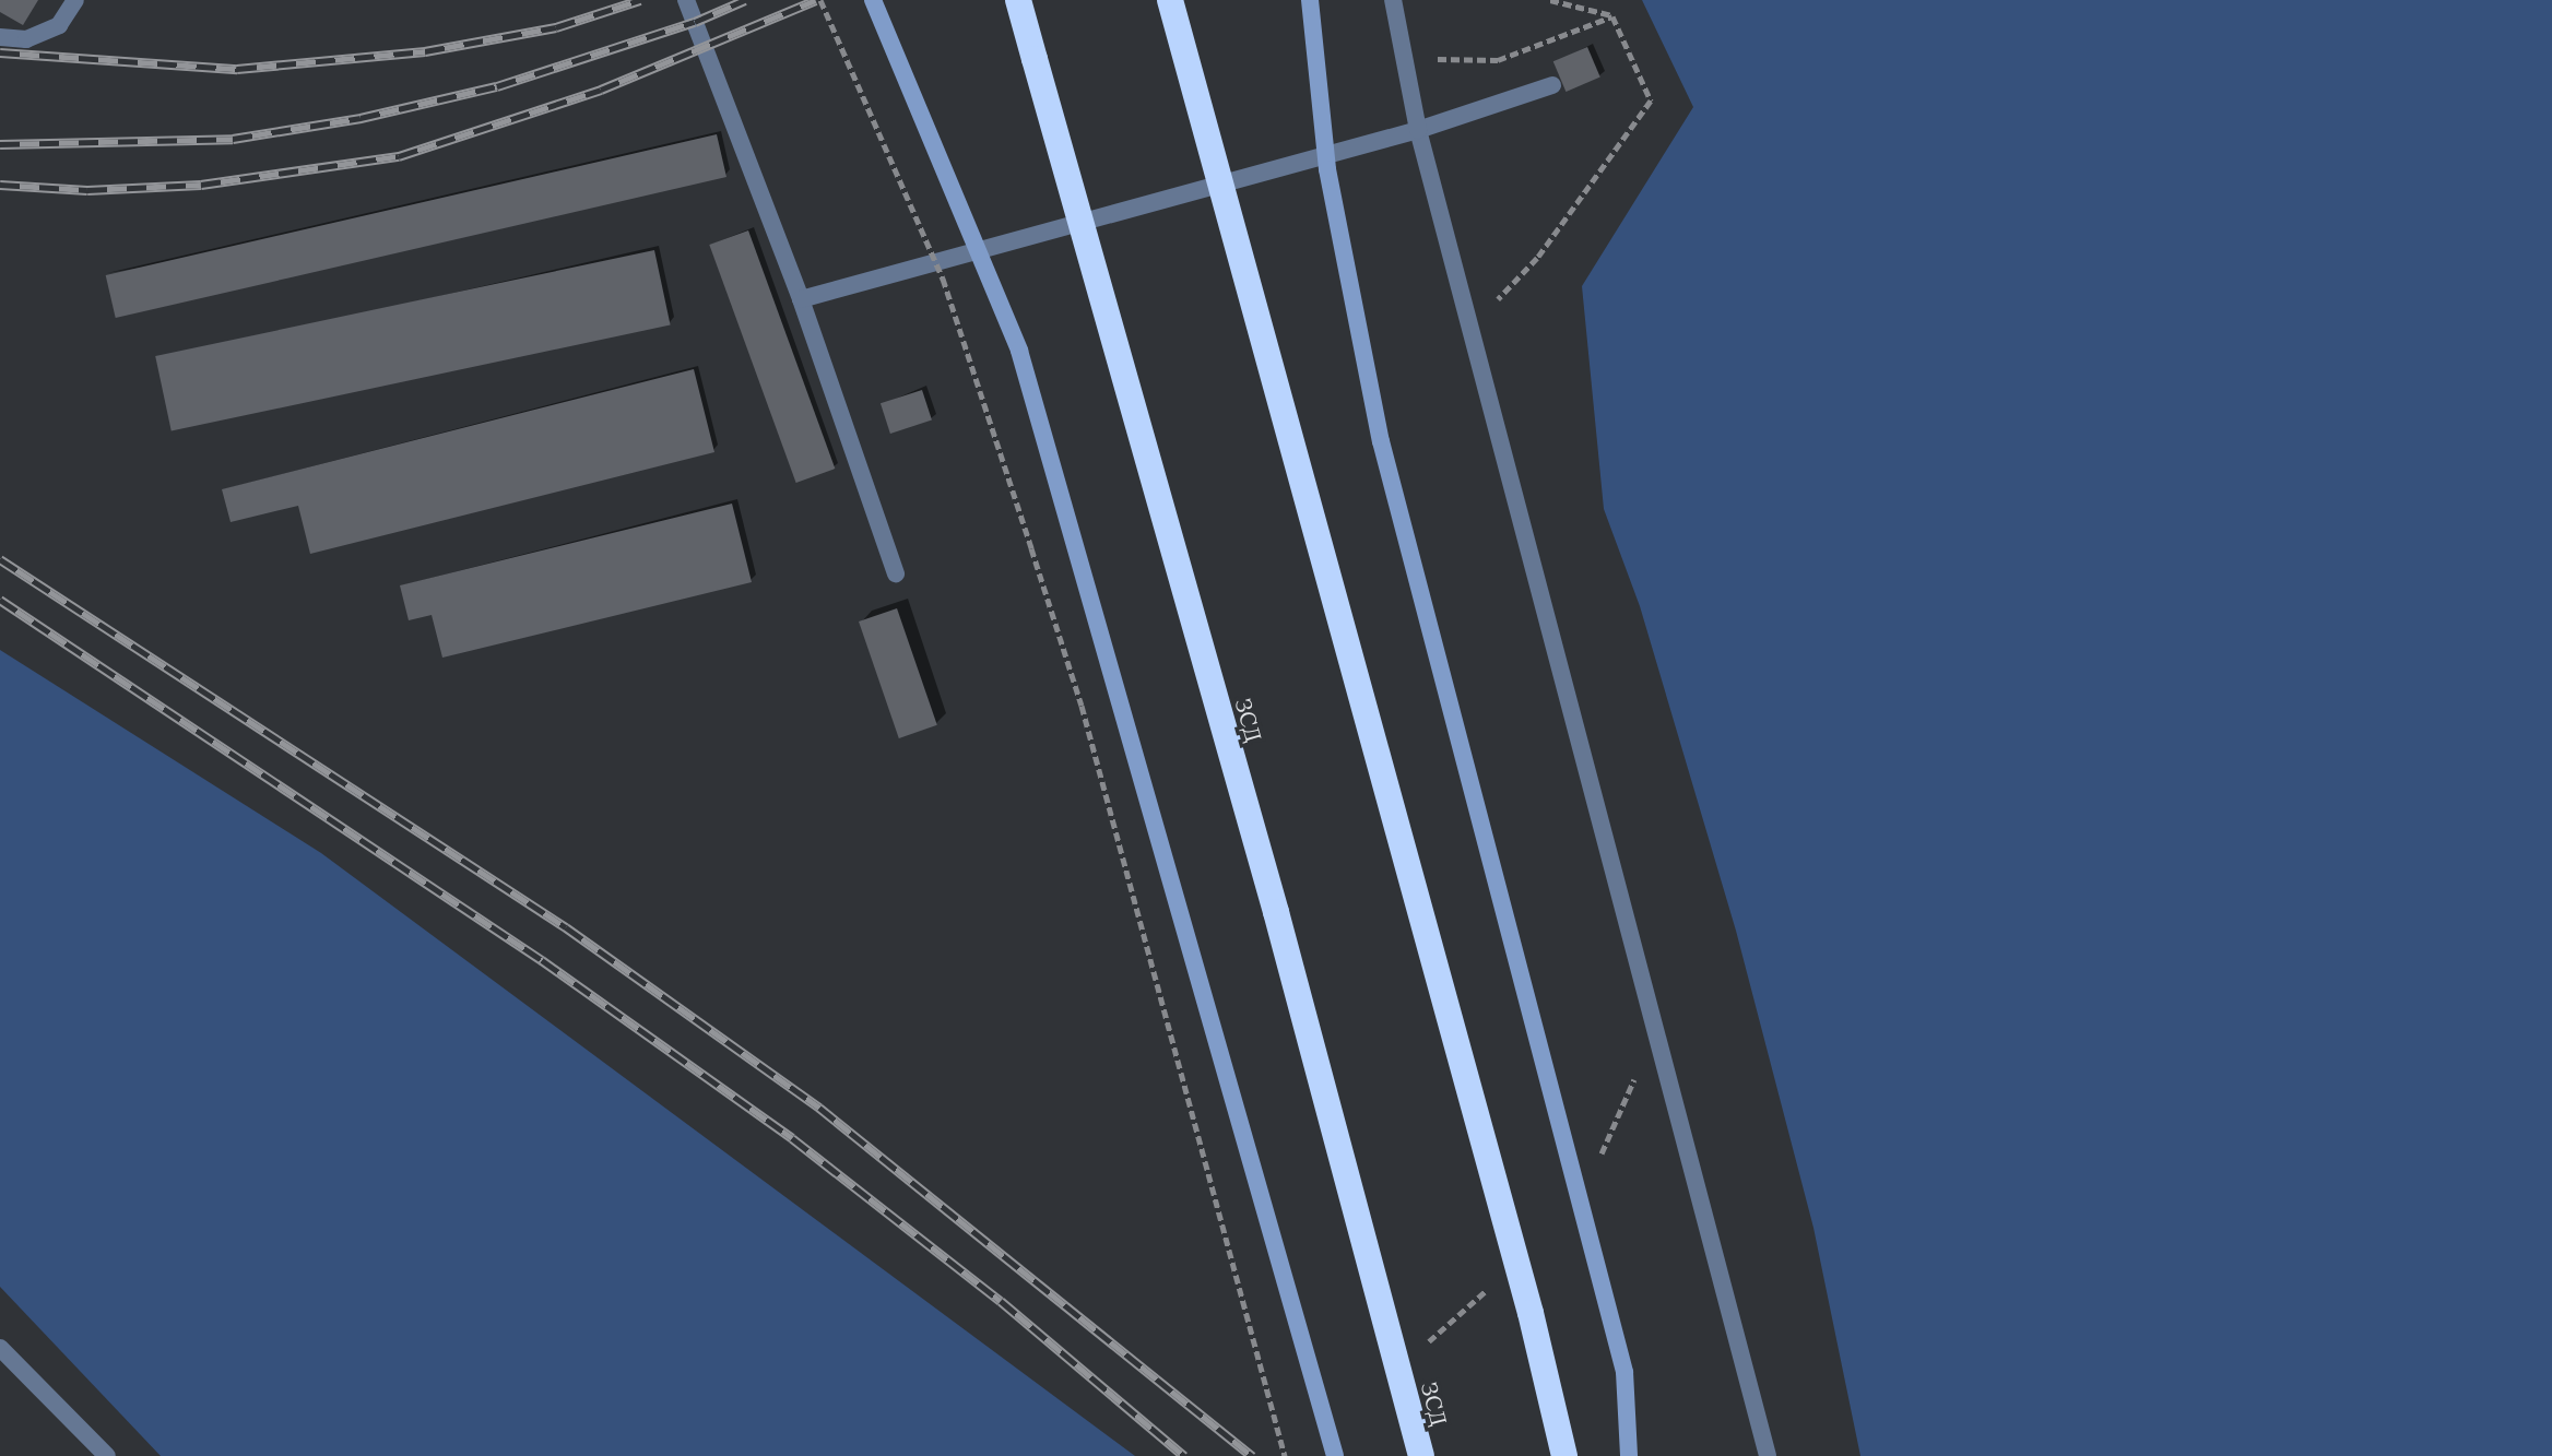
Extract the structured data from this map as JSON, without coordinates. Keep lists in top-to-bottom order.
{
  "streets": {
    "highway": ["ЗСД"]
  }
}
